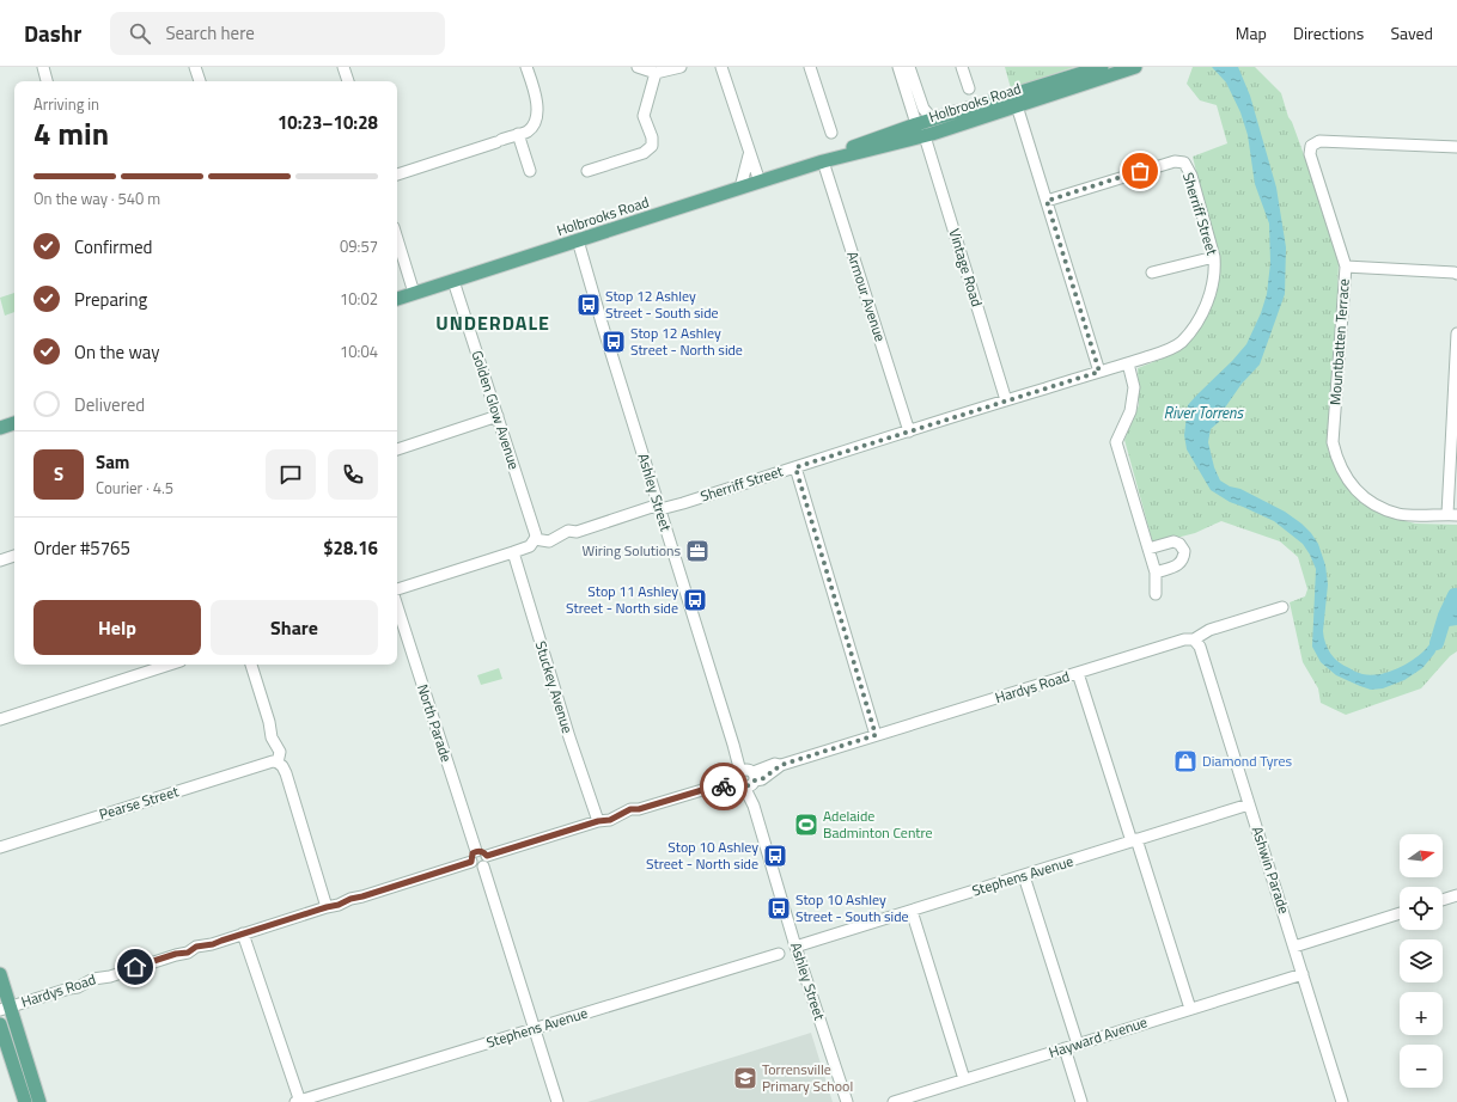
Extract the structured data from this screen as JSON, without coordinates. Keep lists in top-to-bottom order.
{
  "streets": {
    "main road": ["Holbrooks Road"],
    "street": [
      "Sherriff Street",
      "Vintage Road",
      "Armour Avenue",
      "Mountbatten Terrace",
      "Golden Glow Avenue",
      "Ashley Street",
      "Stuckey Avenue",
      "Hardys Road",
      "North Parade",
      "Pearse Street",
      "Ashwin Parade",
      "Stephens Avenue",
      "Hayward Avenue"
    ]
  },
  "crossings": [
    ["Holbrooks Road", "Vintage Road"],
    ["Holbrooks Road", "Armour Avenue"],
    ["Holbrooks Road", "Golden Glow Avenue"],
    ["Holbrooks Road", "Ashley Street"],
    ["Sherriff Street", "Vintage Road"],
    ["Sherriff Street", "Armour Avenue"],
    ["Sherriff Street", "Golden Glow Avenue"],
    ["Sherriff Street", "Ashley Street"],
    ["Sherriff Street", "Stuckey Avenue"],
    ["Ashley Street", "Hardys Road"],
    ["Ashley Street", "Stephens Avenue"],
    ["Stuckey Avenue", "Hardys Road"],
    ["Hardys Road", "North Parade"],
    ["Hardys Road", "Ashwin Parade"],
    ["Ashwin Parade", "Stephens Avenue"],
    ["Ashwin Parade", "Hayward Avenue"]
  ],
  "districts": ["UNDERDALE"],
  "water": ["River Torrens"],
  "places": {
    "bus stop": [
      "Stop 12 Ashley Street - South side",
      "Stop 12 Ashley Street - North side",
      "Stop 11 Ashley Street - North side",
      "Stop 10 Ashley Street - North side",
      "Stop 10 Ashley Street - South side"
    ],
    "office": ["Wiring Solutions"],
    "shop": ["Diamond Tyres"],
    "sports": ["Adelaide Badminton Centre"],
    "school or university": ["Torrensville Primary School"]
  },
  "north": "right",
  "page": {
    "header": "Dashr",
    "search": "Search here",
    "nav": ["Map", "Directions", "Saved"],
    "heading": ["4 min", "Arriving in", "10:23–10:28"],
    "panel": [
      "Sam",
      "Courier · 4.5",
      "Order #5765",
      "$28.16"
    ],
    "bar": "On the way · 540 m",
    "list": [
      ["Confirmed", "09:57"],
      ["Preparing", "10:02"],
      ["On the way", "10:04"],
      "Delivered"
    ],
    "round": "S",
    "buttons": ["Help", "Share"],
    "map_buttons": ["+", "−"]
  }
}
